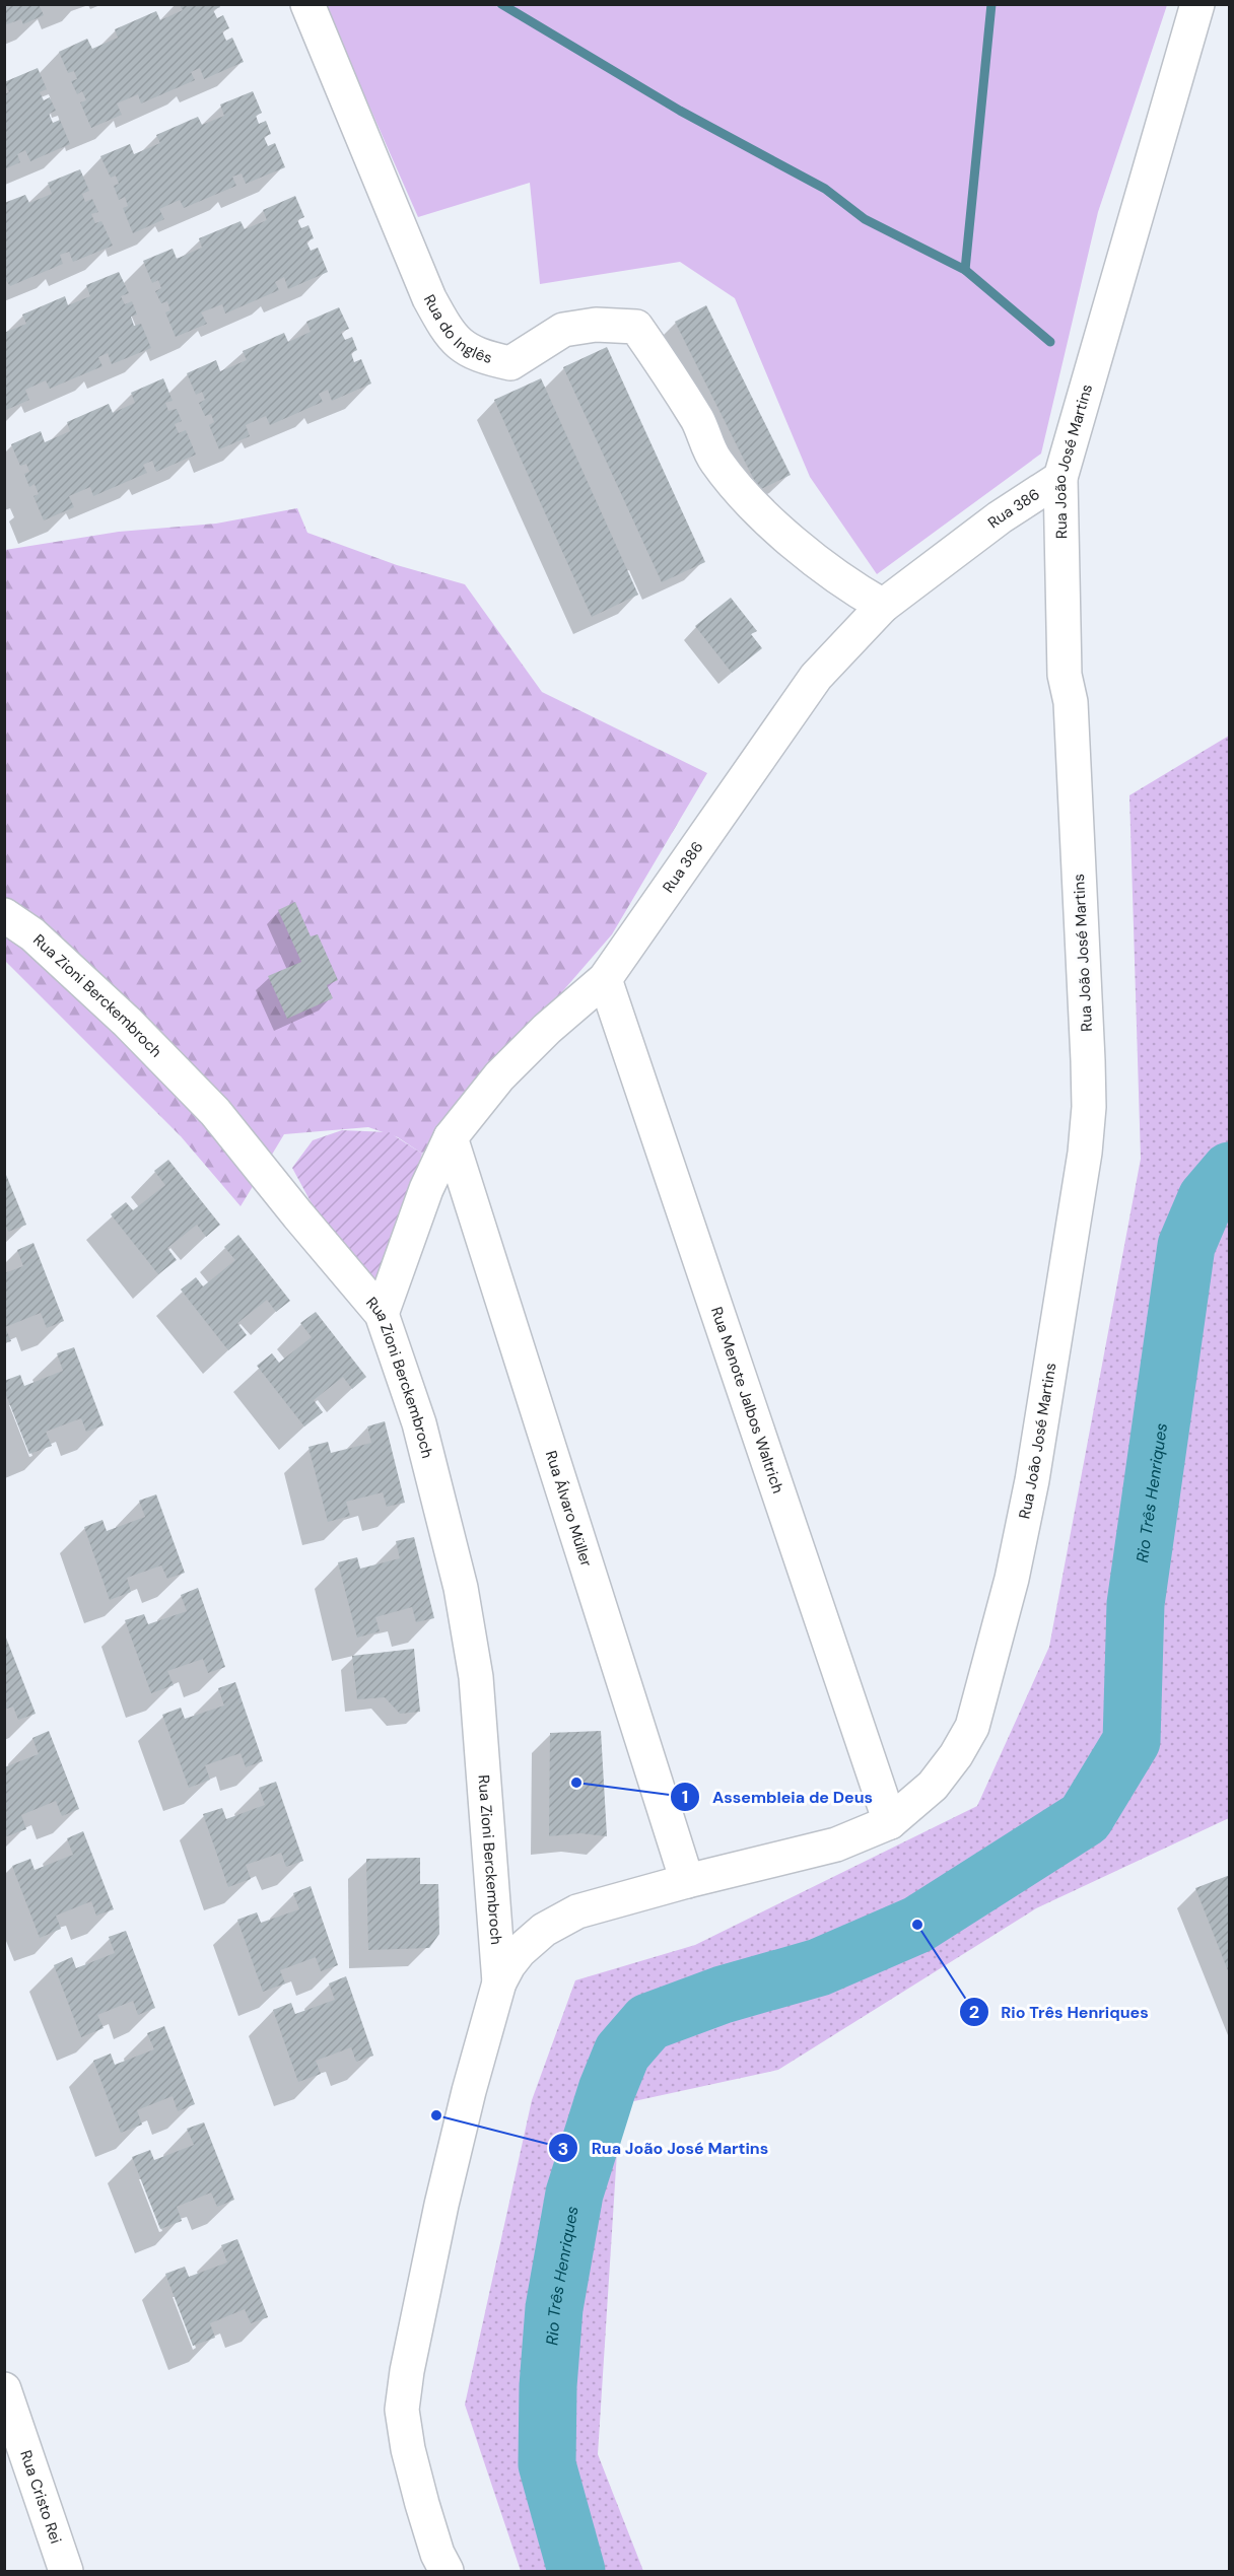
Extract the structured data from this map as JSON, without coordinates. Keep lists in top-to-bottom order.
{
  "streets": {
    "street": [
      "Rua do Inglês",
      "Rua João José Martins",
      "Rua 386",
      "Rua Zioni Berckembroch",
      "Rua Menote Jalbos Waltrich",
      "Rua Álvaro Müller",
      "Rua Cristo Rei"
    ]
  },
  "crossings": [
    ["Rua do Inglês", "Rua 386"],
    ["Rua João José Martins", "Rua 386"],
    ["Rua João José Martins", "Rua Zioni Berckembroch"],
    ["Rua João José Martins", "Rua Menote Jalbos Waltrich"],
    ["Rua João José Martins", "Rua Álvaro Müller"],
    ["Rua 386", "Rua Zioni Berckembroch"],
    ["Rua 386", "Rua Menote Jalbos Waltrich"],
    ["Rua 386", "Rua Álvaro Müller"]
  ],
  "water": ["Rio Três Henriques"],
  "places": ["Assembleia de Deus", "Rio Três Henriques", "Rua João José Martins"]
}
